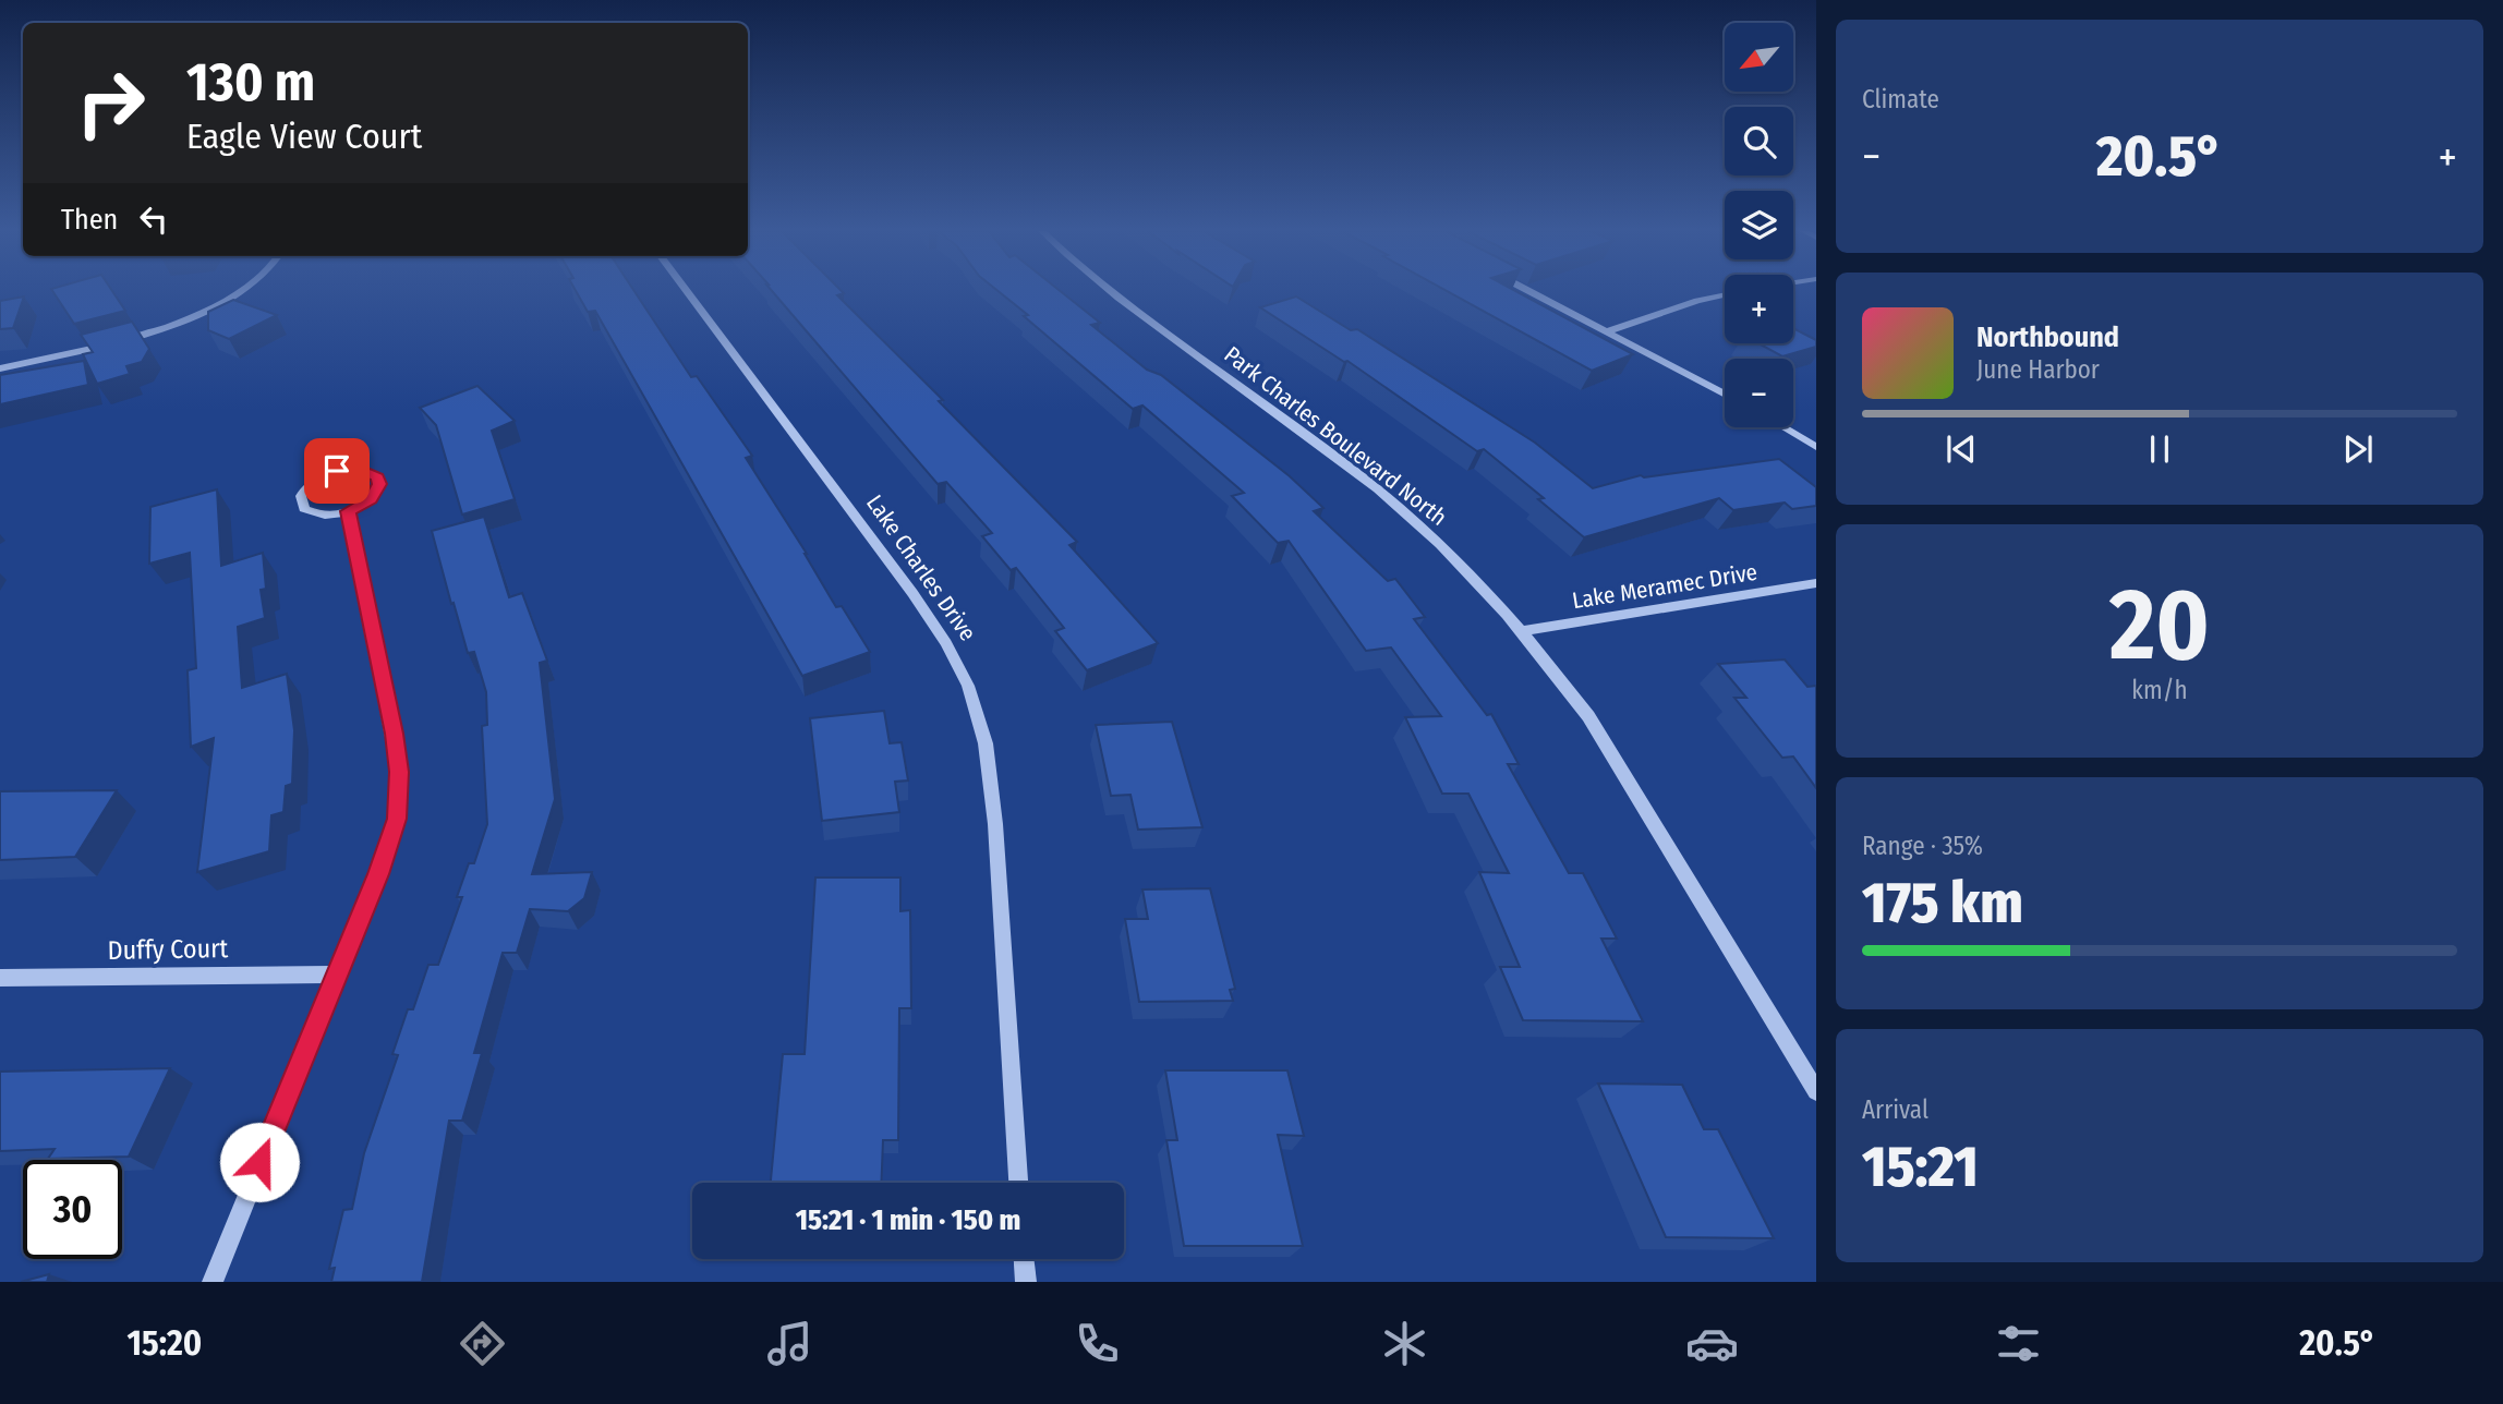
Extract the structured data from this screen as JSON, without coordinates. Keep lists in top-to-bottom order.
{
  "streets": {
    "street": [
      "Park Charles Boulevard North",
      "Lake Charles Drive",
      "Lake Meramec Drive",
      "Duffy Court"
    ]
  },
  "crossings": [
    ["Park Charles Boulevard North", "Lake Meramec Drive"]
  ],
  "north": "bottom left",
  "page": {
    "tile": [
      "Climate",
      ["20", "km/h"],
      ["Range · 35%", "175 km"],
      ["Arrival", "15:21"]
    ],
    "map_buttons": ["+", "−"],
    "turn": ["130 m", "Eagle View Court"],
    "heat": ["−", "20.5°", "+"],
    "then": "Then",
    "song": ["Northbound", "June Harbor"],
    "limit": "30",
    "trip": "15:21 · 1 min · 150 m",
    "tabs": ["15:20", "20.5°"]
  }
}
